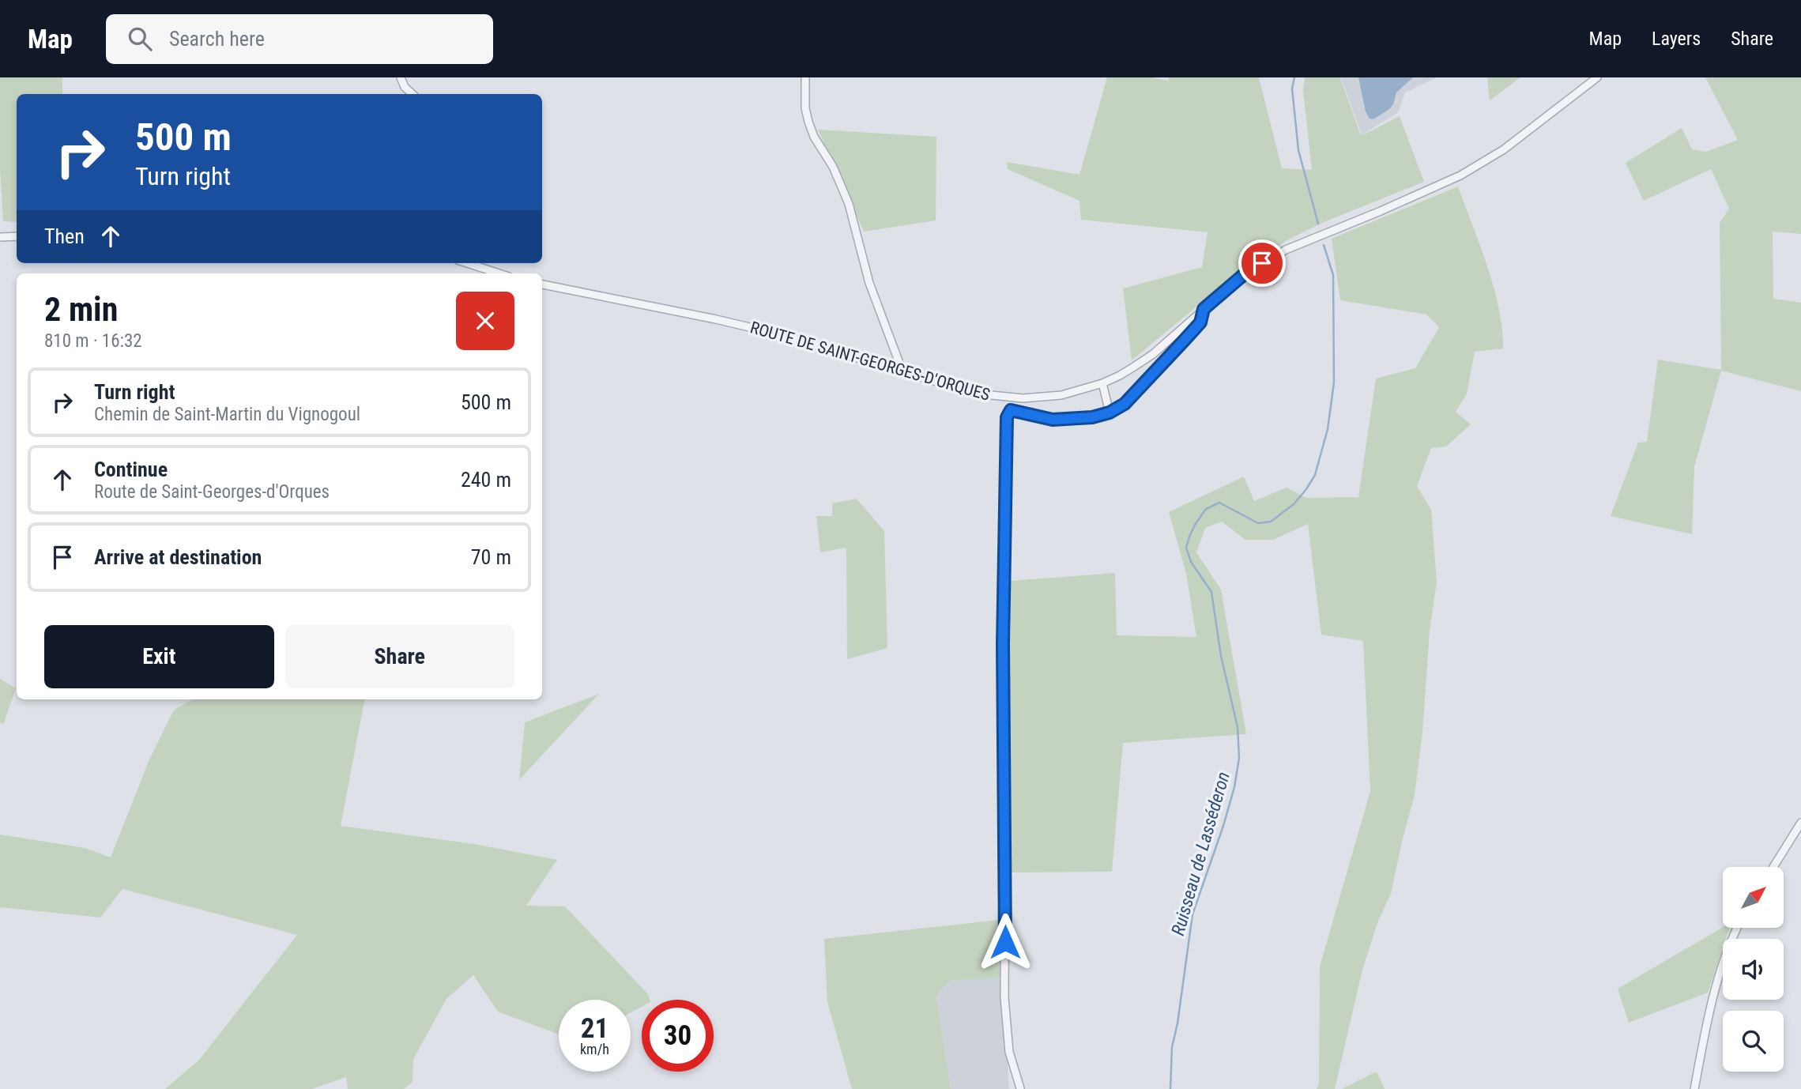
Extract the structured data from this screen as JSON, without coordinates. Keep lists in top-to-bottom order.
{
  "streets": {
    "street": ["ROUTE DE SAINT-GEORGES-D'ORQUES"]
  },
  "water": ["Ruisseau de Lasséderon"],
  "north": "top right",
  "page": {
    "header": "Map",
    "search": "Search here",
    "nav": ["Map", "Layers", "Share"],
    "turn": ["500 m", "Turn right"],
    "then": "Then",
    "heading": ["2 min", "810 m · 16:32"],
    "list": [
      {
        "name": "Turn right",
        "note": "Chemin de Saint-Martin du Vignogoul",
        "value": "500 m"
      },
      {
        "name": "Continue",
        "note": "Route de Saint-Georges-d'Orques",
        "value": "240 m"
      },
      {
        "name": "Arrive at destination",
        "value": "70 m"
      }
    ],
    "buttons": ["Exit", "Share"],
    "speed": "21 km/h",
    "limit": "30"
  }
}
